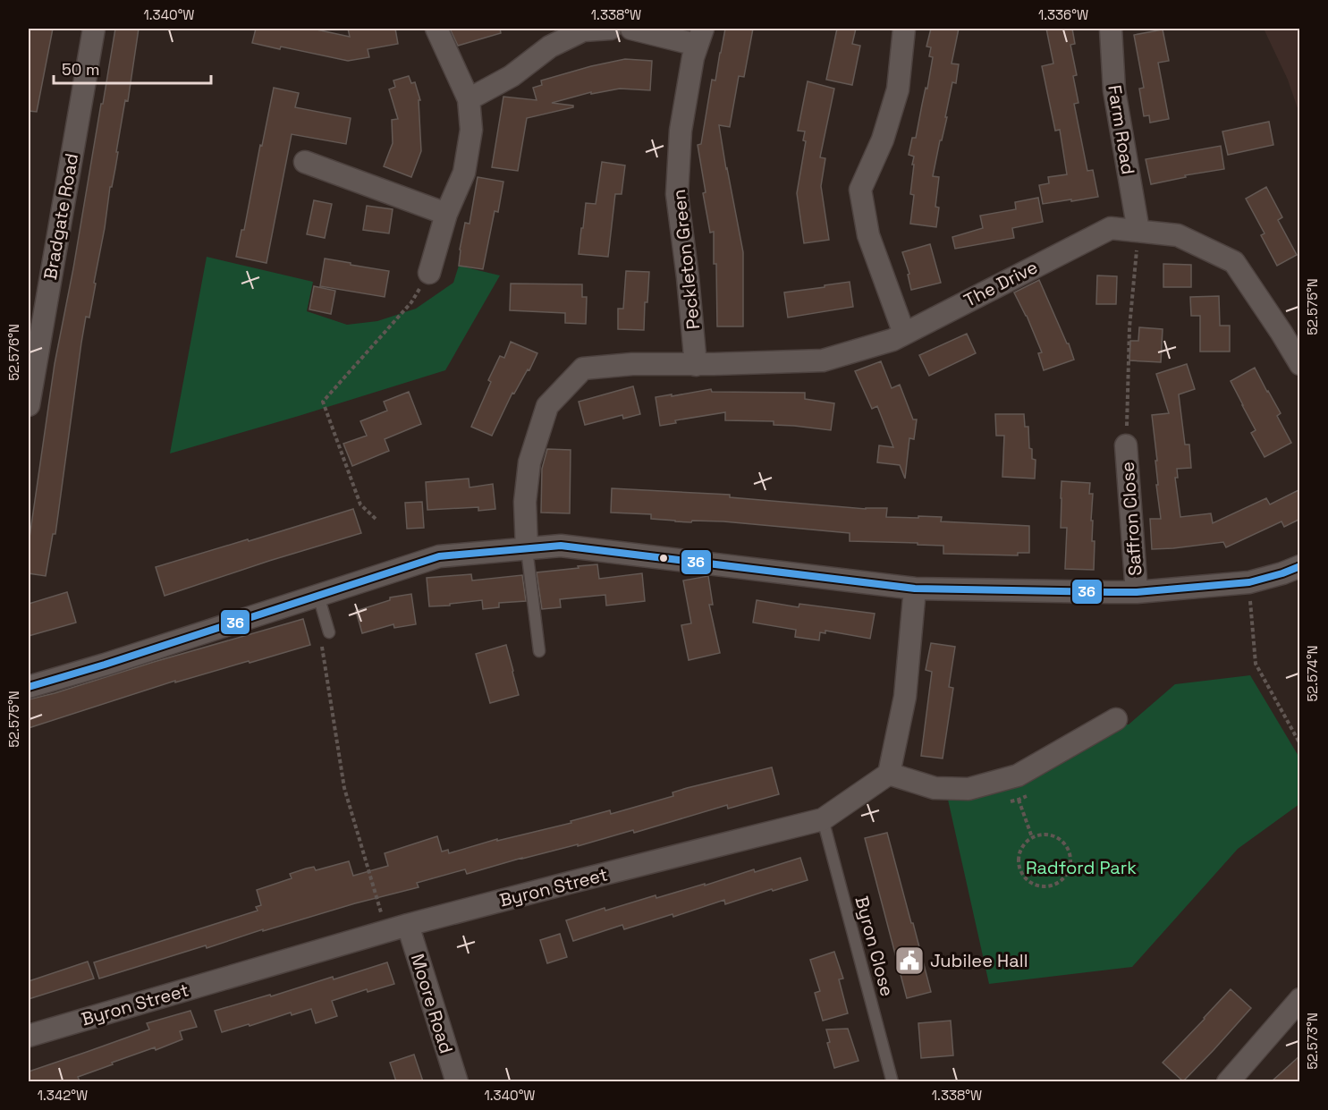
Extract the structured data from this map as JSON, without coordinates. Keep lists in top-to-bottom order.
{
  "streets": {
    "street": [
      "Farm Road",
      "Bradgate Road",
      "Peckleton Green",
      "The Drive",
      "Saffron Close",
      "Byron Street",
      "Moore Road"
    ],
    "lane": ["Byron Close"]
  },
  "crossings": [
    ["Farm Road", "The Drive"],
    ["Peckleton Green", "The Drive"],
    ["Byron Street", "Byron Close"],
    ["Byron Street", "Moore Road"]
  ],
  "parks": ["Radford Park"],
  "places": {
    "public building": ["Jubilee Hall"]
  },
  "lines": ["transit line 36"],
  "scale_bar": "50 m",
  "coordinates": [
    "1.340°W",
    "1.338°W",
    "1.336°W",
    "52.575°N",
    "52.576°N",
    "52.574°N",
    "52.573°N",
    "1.342°W"
  ]
}
